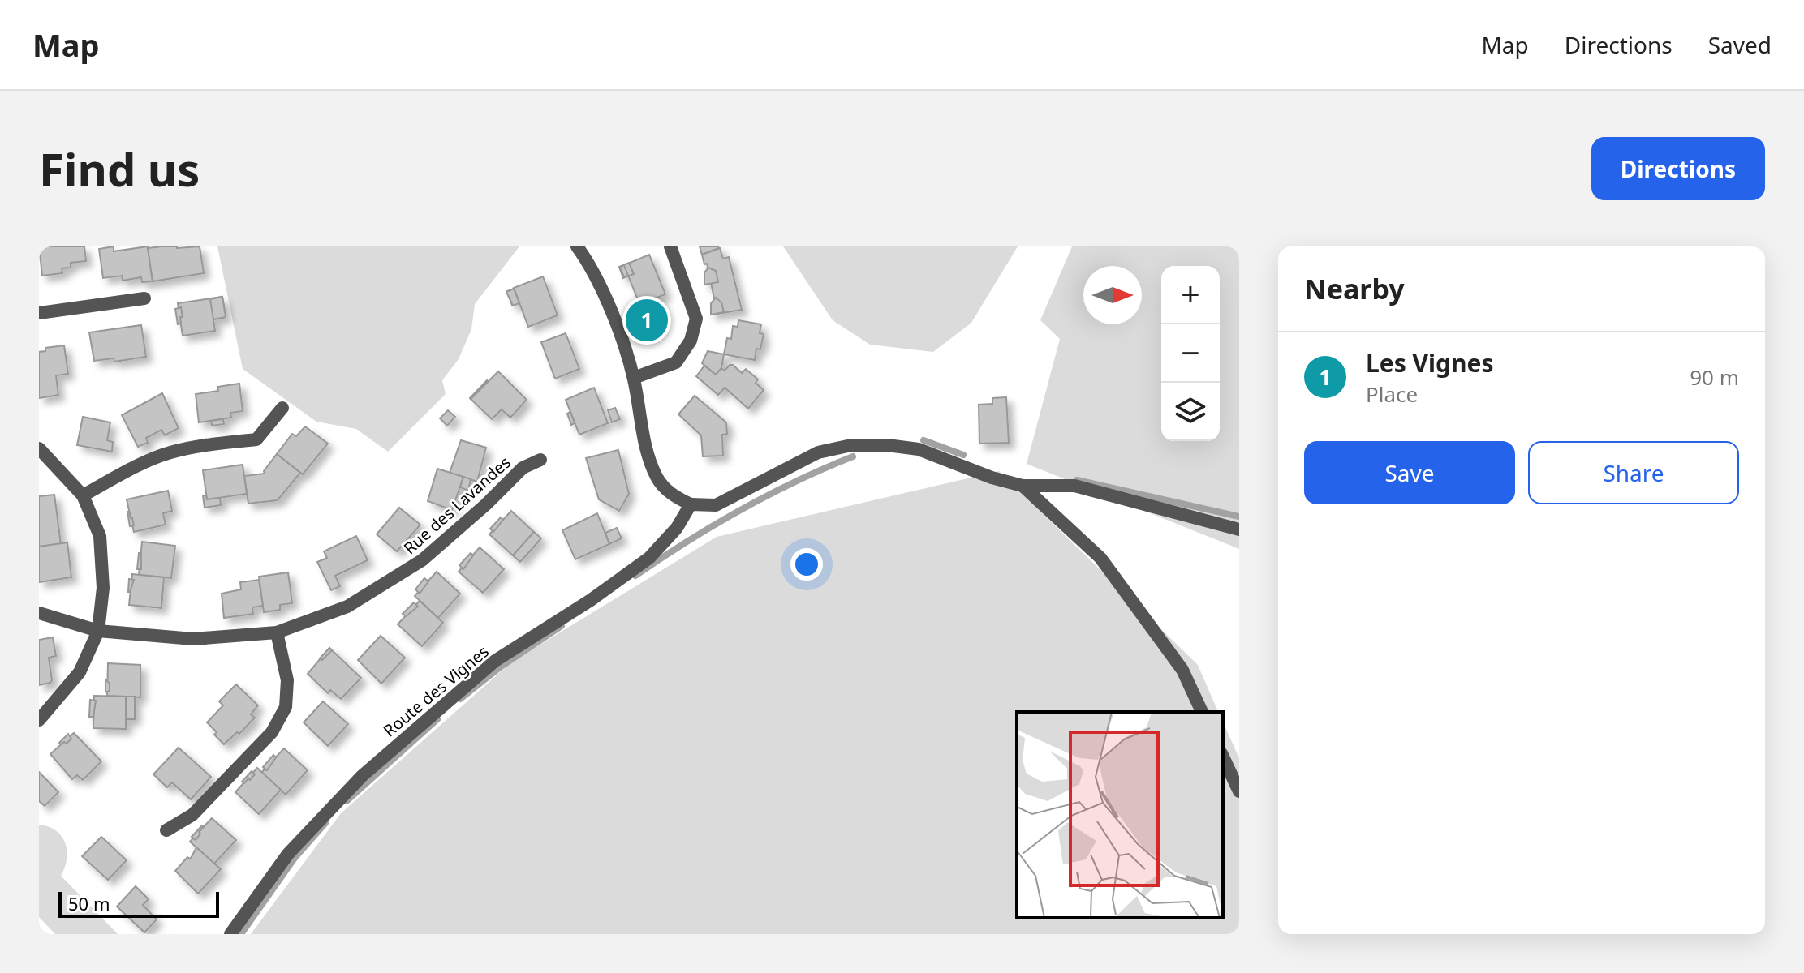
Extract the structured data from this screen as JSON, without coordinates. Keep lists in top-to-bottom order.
{
  "streets": {
    "street": ["Rue des Lavandes", "Route des Vignes"]
  },
  "scale_bar": "50 m",
  "north": "right",
  "page": {
    "header": "Map",
    "nav": ["Map", "Directions", "Saved"],
    "buttons": [
      "Directions",
      ["Save", "Share"]
    ],
    "title": "Find us",
    "heading": "Nearby",
    "map_buttons": ["+", "−"],
    "pins": "1",
    "list": [
      {
        "mark": "1",
        "name": "Les Vignes",
        "note": "Place",
        "value": "90 m"
      }
    ],
    "scale": "50 m"
  }
}
